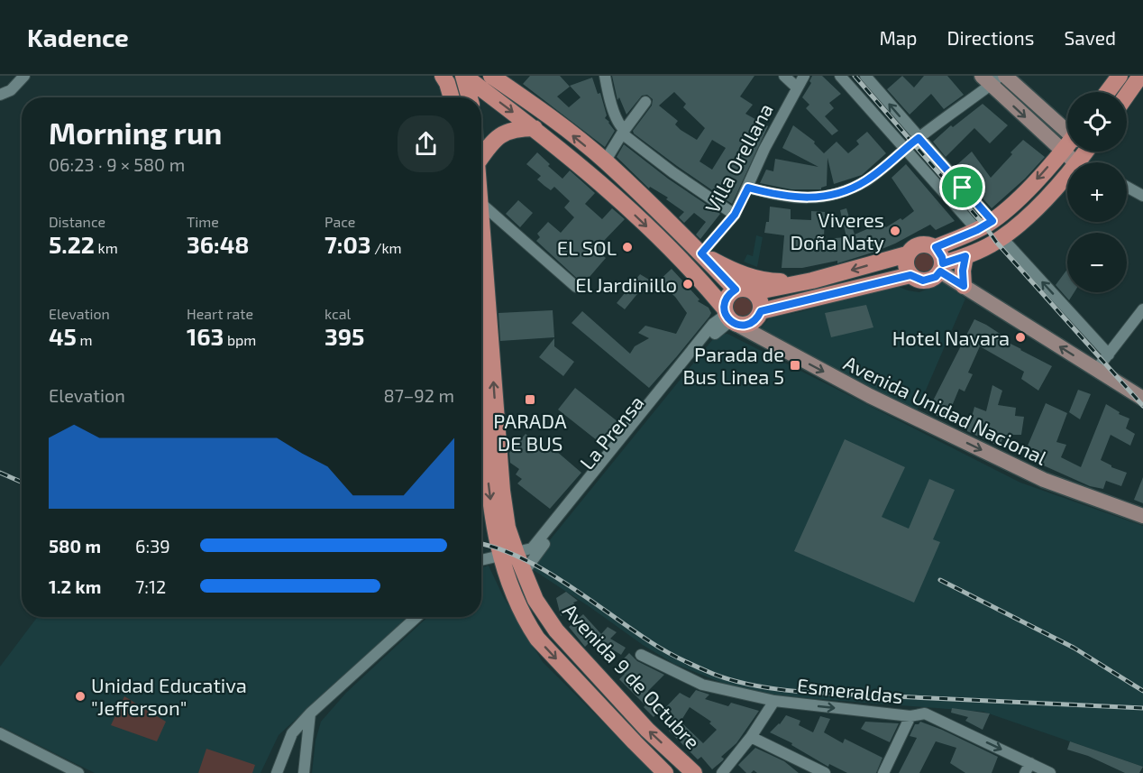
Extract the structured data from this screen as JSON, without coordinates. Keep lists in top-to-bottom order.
{
  "streets": {
    "main road": ["Avenida 9 de Octubre"],
    "street": [
      "Villa Orellana",
      "Avenida Unidad Nacional",
      "La Prensa",
      "Esmeraldas"
    ]
  },
  "crossings": [
    ["Avenida Unidad Nacional", "La Prensa"],
    ["La Prensa", "Avenida 9 de Octubre"]
  ],
  "one_way": ["Esmeraldas"],
  "places": {
    "other": [
      "Viveres Doña Naty",
      "EL SOL",
      "El Jardinillo",
      "Hotel Navara",
      "Unidad Educativa \"Jefferson\""
    ],
    "transit": ["Parada de Bus Linea 5", "PARADA DE BUS"]
  },
  "page": {
    "header": "Kadence",
    "nav": ["Map", "Directions", "Saved"],
    "map_buttons": ["+", "−"],
    "heading": ["Morning run", "06:23 · 9 × 580 m"],
    "stats": [
      ["Distance", "5.22 km"],
      ["Time", "36:48"],
      ["Pace", "7:03 /km"],
      ["Elevation", "45 m"],
      ["Heart rate", "163 bpm"],
      ["kcal", "395"]
    ],
    "chart": ["Elevation", "87–92 m"],
    "list": [
      {
        "name": "580 m",
        "note": "6:39"
      },
      {
        "name": "1.2 km",
        "note": "7:12"
      }
    ]
  }
}
